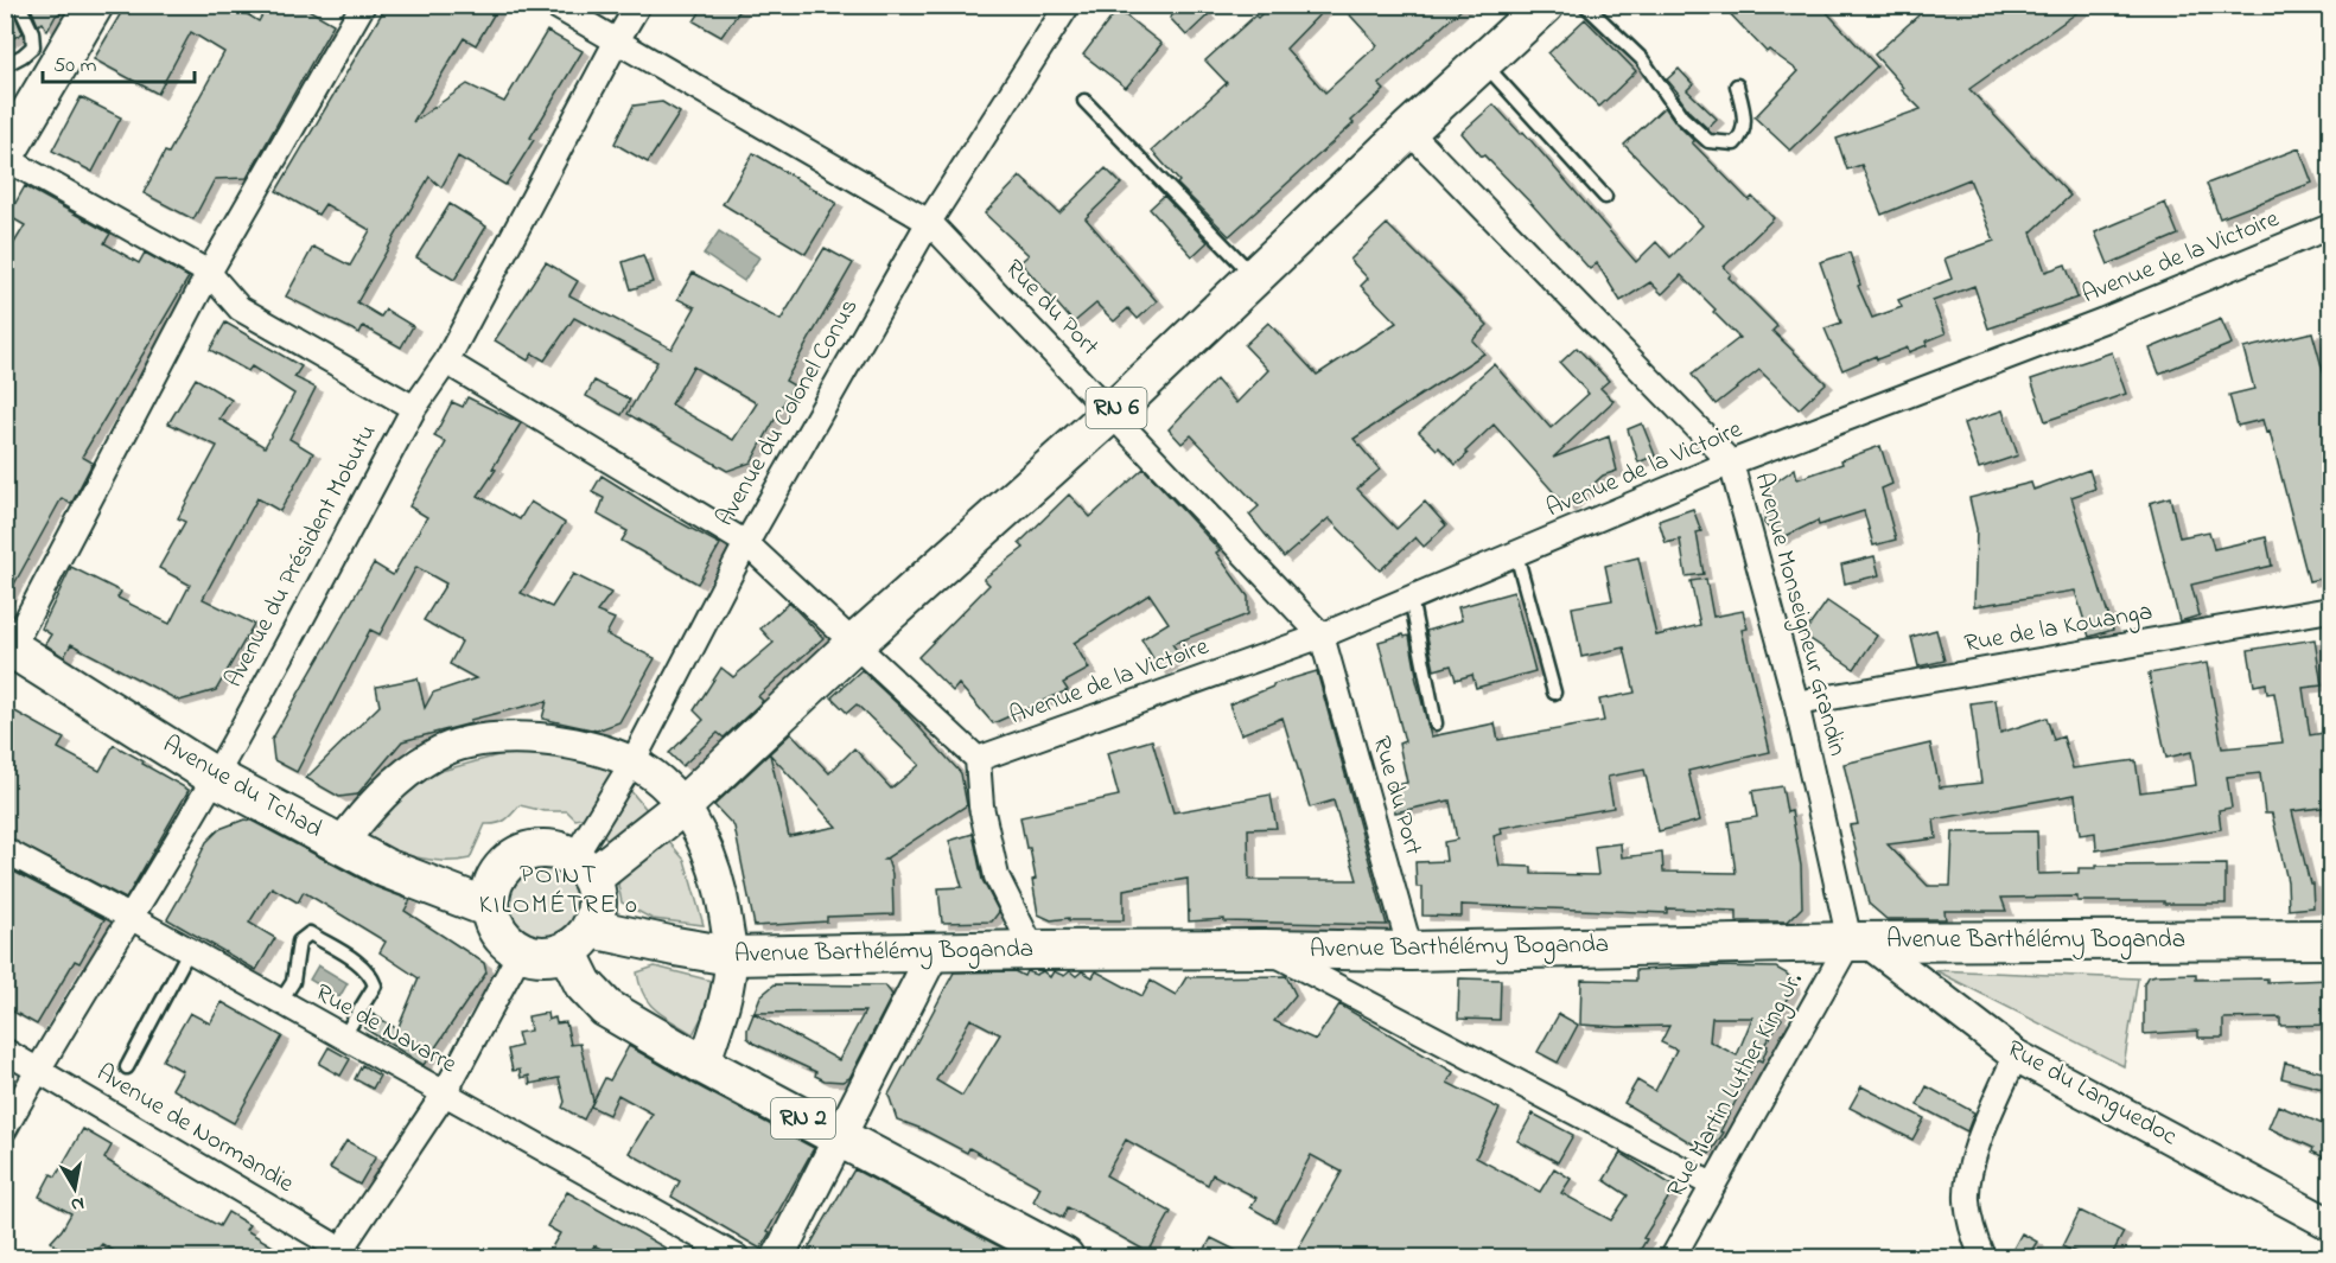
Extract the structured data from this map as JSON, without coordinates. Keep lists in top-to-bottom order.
{
  "streets": {
    "main road": [
      "RN 6",
      "Avenue du Tchad",
      "Avenue Barthélémy Boganda",
      "RN 2"
    ],
    "street": [
      "Avenue de la Victoire",
      "Rue du Port",
      "Avenue du Colonel Conus",
      "Avenue du Président Mobutu",
      "Avenue Monseigneur Grandin",
      "Rue de la Kouanga",
      "Rue de Navarre",
      "Rue Martin Luther King Jr.",
      "Rue du Languedoc",
      "Avenue de Normandie"
    ]
  },
  "crossings": [
    ["Avenue de la Victoire", "Rue du Port"],
    ["Avenue de la Victoire", "Avenue Monseigneur Grandin"],
    ["Rue du Port", "RN 6"],
    ["Rue du Port", "Avenue du Colonel Conus"],
    ["Rue du Port", "Avenue du Président Mobutu"],
    ["Rue du Port", "Avenue Barthélémy Boganda"],
    ["RN 6", "Avenue du Colonel Conus"],
    ["RN 6", "Avenue Monseigneur Grandin"],
    ["RN 6", "Avenue du Tchad"],
    ["RN 6", "Avenue Barthélémy Boganda"],
    ["RN 6", "RN 2"],
    ["Avenue du Colonel Conus", "Avenue du Tchad"],
    ["Avenue du Colonel Conus", "Avenue Barthélémy Boganda"],
    ["Avenue du Colonel Conus", "RN 2"],
    ["Avenue du Président Mobutu", "Avenue du Tchad"],
    ["Avenue du Président Mobutu", "Rue de Navarre"],
    ["Avenue du Président Mobutu", "Avenue de Normandie"],
    ["Avenue Monseigneur Grandin", "Rue de la Kouanga"],
    ["Avenue Monseigneur Grandin", "Avenue Barthélémy Boganda"],
    ["Avenue Monseigneur Grandin", "Rue Martin Luther King Jr."],
    ["Avenue Monseigneur Grandin", "Rue du Languedoc"],
    ["Avenue du Tchad", "Avenue Barthélémy Boganda"],
    ["Avenue du Tchad", "RN 2"],
    ["Avenue Barthélémy Boganda", "Rue Martin Luther King Jr."],
    ["Avenue Barthélémy Boganda", "Rue du Languedoc"],
    ["Avenue Barthélémy Boganda", "RN 2"],
    ["Rue Martin Luther King Jr.", "Rue du Languedoc"]
  ],
  "districts": ["POINT KILOMÉTRE 0"],
  "scale_bar": "50 m",
  "north": "bottom"
}
